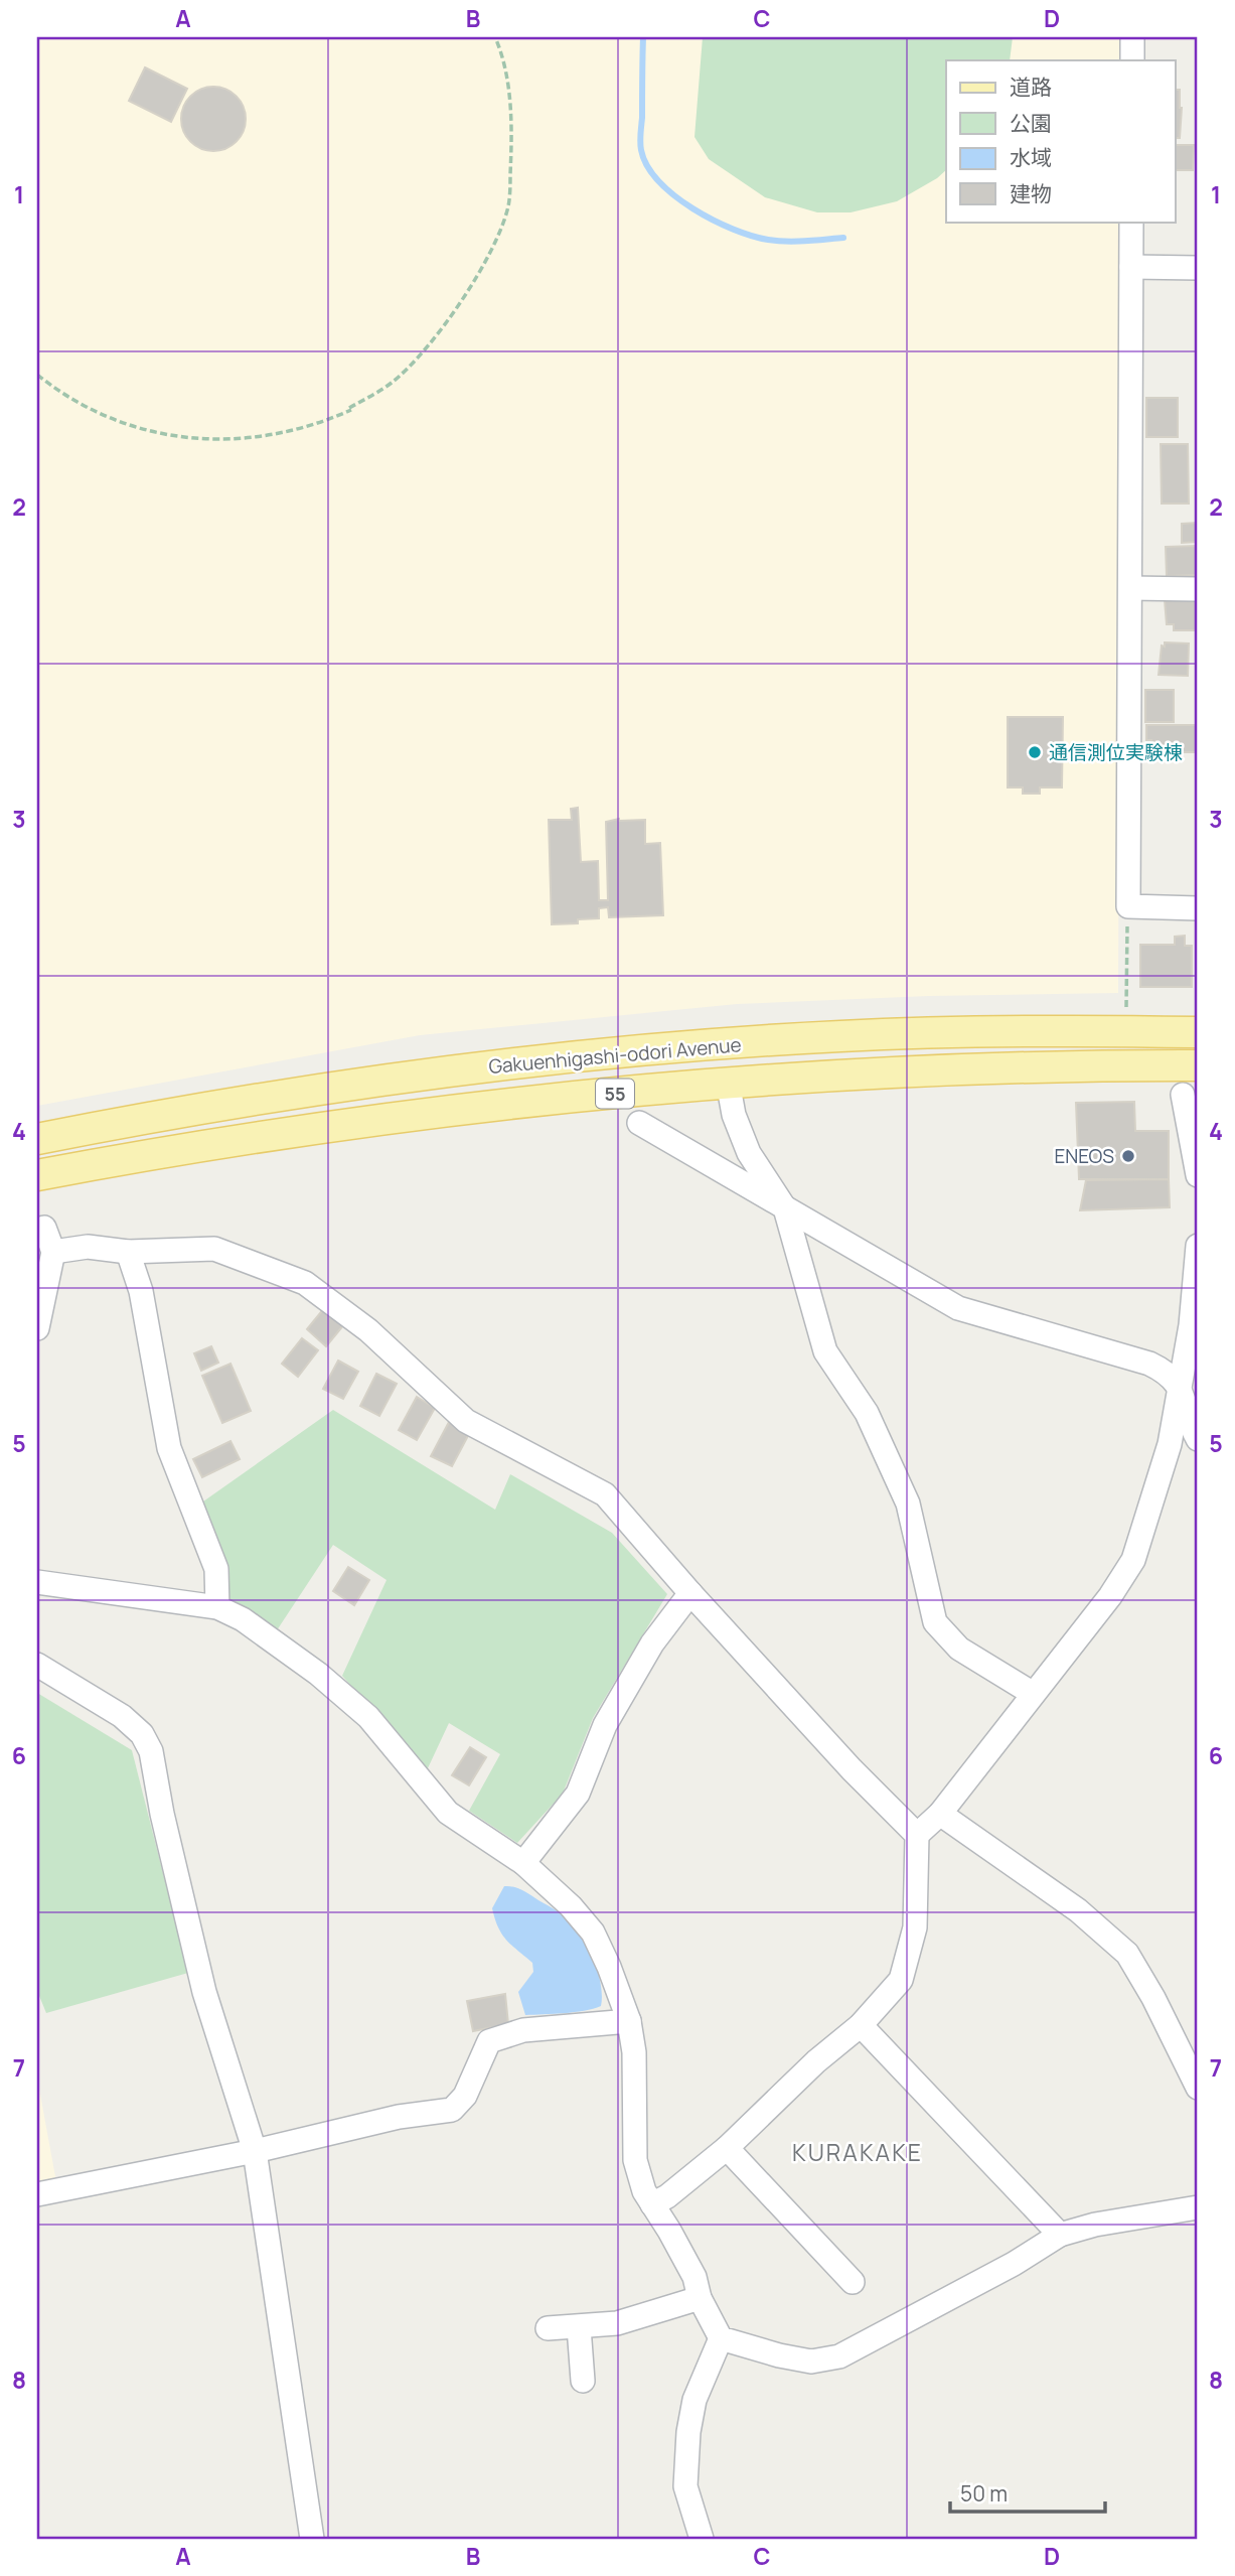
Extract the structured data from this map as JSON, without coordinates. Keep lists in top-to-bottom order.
{
  "streets": {
    "main road": ["Gakuenhigashi-odori Avenue", "55"]
  },
  "districts": ["KURAKAKE"],
  "places": ["通信測位実験棟", "ENEOS"],
  "legend": [
    "道路",
    "公園",
    "水域",
    "建物"
  ],
  "scale_bar": "50 m",
  "grid": {
    "columns": [
      "A",
      "B",
      "C",
      "D"
    ],
    "rows": [
      "1",
      "2",
      "3",
      "4",
      "5",
      "6",
      "7",
      "8"
    ]
  }
}
